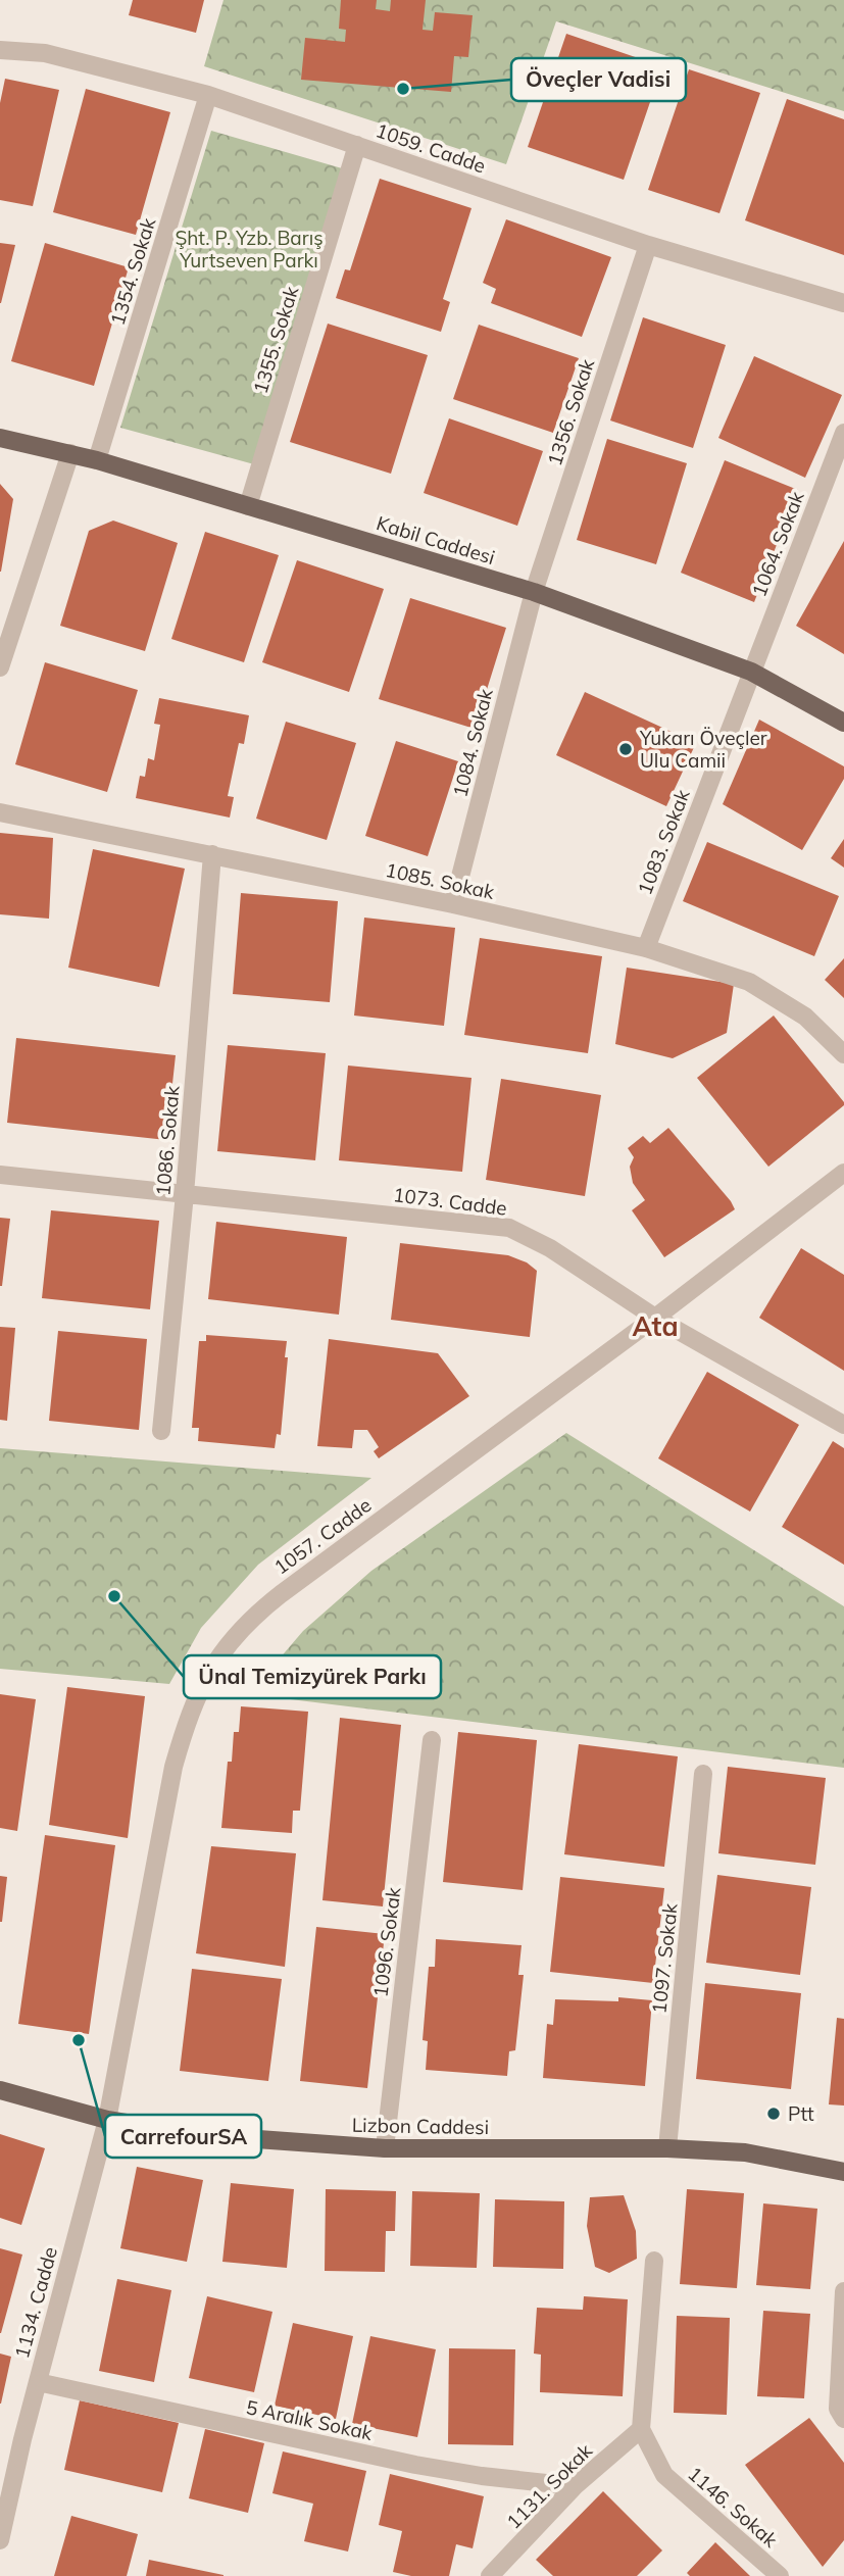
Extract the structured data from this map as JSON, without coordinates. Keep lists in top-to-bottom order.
{
  "streets": {
    "main road": ["Kabil Caddesi", "Lizbon Caddesi"],
    "street": [
      "1059. Cadde",
      "1354. Sokak",
      "1355. Sokak",
      "1356. Sokak",
      "1064. Sokak",
      "1084. Sokak",
      "1083. Sokak",
      "1085. Sokak",
      "1086. Sokak",
      "1073. Cadde",
      "1057. Cadde",
      "1096. Sokak",
      "1097. Sokak",
      "1134. Cadde",
      "5 Aralık Sokak",
      "1131. Sokak",
      "1146. Sokak"
    ]
  },
  "crossings": [
    ["1059. Cadde", "1354. Sokak"],
    ["1059. Cadde", "1355. Sokak"],
    ["1059. Cadde", "1356. Sokak"],
    ["1354. Sokak", "Kabil Caddesi"],
    ["1355. Sokak", "Kabil Caddesi"],
    ["1356. Sokak", "Kabil Caddesi"],
    ["1356. Sokak", "1084. Sokak"],
    ["Kabil Caddesi", "1064. Sokak"],
    ["Kabil Caddesi", "1084. Sokak"],
    ["Kabil Caddesi", "1083. Sokak"],
    ["1064. Sokak", "1083. Sokak"],
    ["1084. Sokak", "1085. Sokak"],
    ["1083. Sokak", "1085. Sokak"],
    ["1085. Sokak", "1086. Sokak"],
    ["1086. Sokak", "1073. Cadde"],
    ["1073. Cadde", "1057. Cadde"],
    ["1057. Cadde", "Lizbon Caddesi"],
    ["1057. Cadde", "1134. Cadde"],
    ["1096. Sokak", "Lizbon Caddesi"],
    ["1097. Sokak", "Lizbon Caddesi"],
    ["Lizbon Caddesi", "1134. Cadde"],
    ["1134. Cadde", "5 Aralık Sokak"],
    ["5 Aralık Sokak", "1131. Sokak"],
    ["1131. Sokak", "1146. Sokak"]
  ],
  "districts": ["Ata"],
  "parks": ["Şht. P. Yzb. Barış Yurtseven Parkı"],
  "places": [
    "Öveçler Vadisi",
    "Yukarı Öveçler Ulu Camii",
    "Ünal Temizyürek Parkı",
    "CarrefourSA",
    "Ptt"
  ]
}
